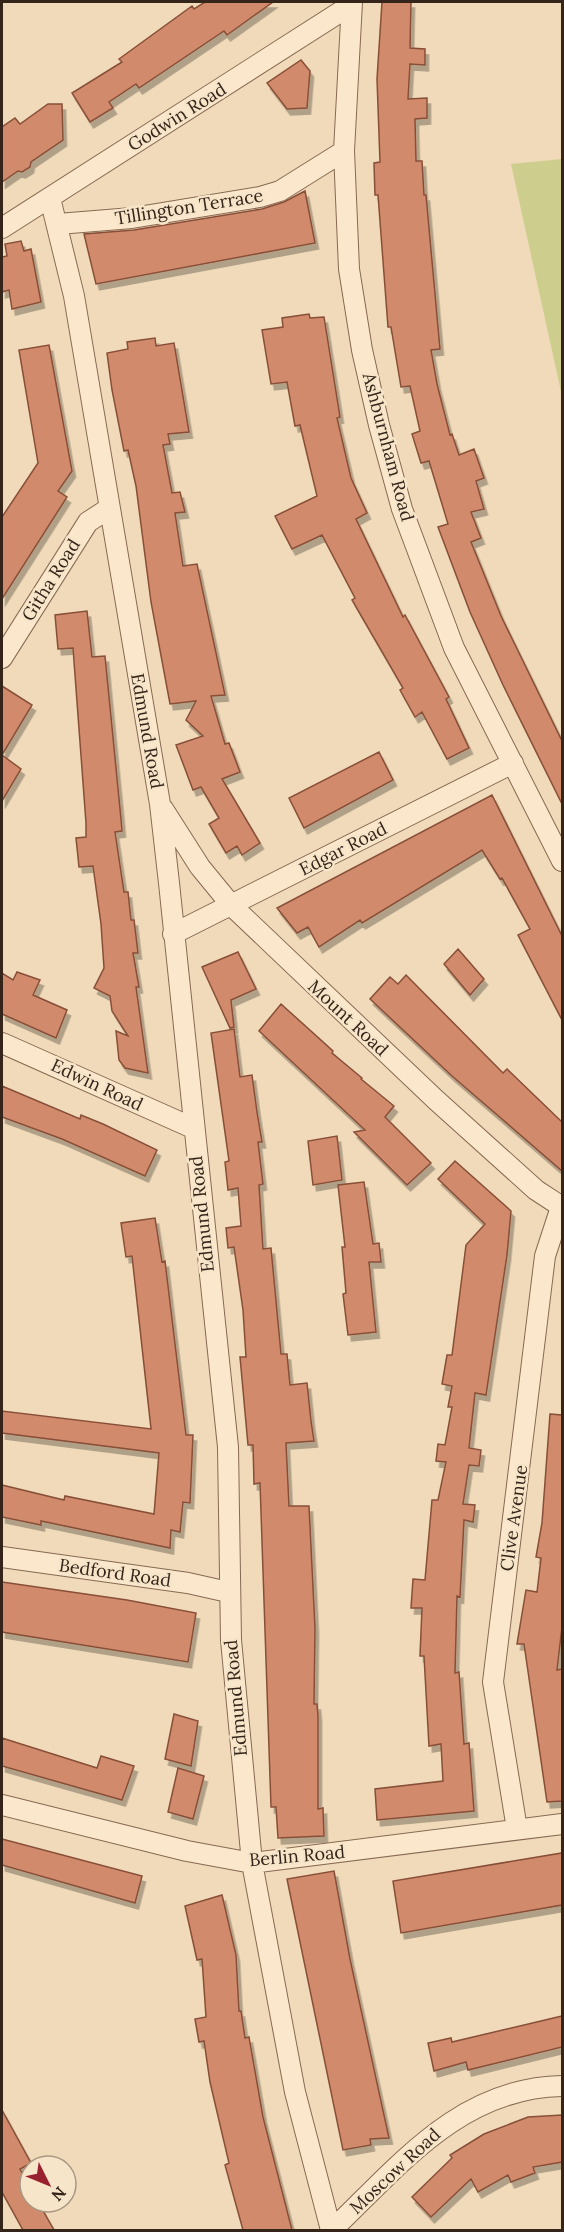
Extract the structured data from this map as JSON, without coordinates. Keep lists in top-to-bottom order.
{
  "streets": {
    "street": [
      "Godwin Road",
      "Tillington Terrace",
      "Ashburnham Road",
      "Githa Road",
      "Edmund Road",
      "Edgar Road",
      "Mount Road",
      "Edwin Road",
      "Clive Avenue",
      "Bedford Road",
      "Berlin Road",
      "Moscow Road"
    ]
  },
  "crossings": [
    ["Godwin Road", "Ashburnham Road"],
    ["Godwin Road", "Edmund Road"],
    ["Tillington Terrace", "Ashburnham Road"],
    ["Tillington Terrace", "Edmund Road"],
    ["Ashburnham Road", "Edgar Road"],
    ["Githa Road", "Edmund Road"],
    ["Edmund Road", "Edgar Road"],
    ["Edmund Road", "Mount Road"],
    ["Edmund Road", "Edwin Road"],
    ["Edmund Road", "Bedford Road"],
    ["Edmund Road", "Berlin Road"],
    ["Edmund Road", "Moscow Road"],
    ["Edgar Road", "Mount Road"],
    ["Mount Road", "Clive Avenue"],
    ["Clive Avenue", "Berlin Road"]
  ],
  "north": "bottom right"
}
